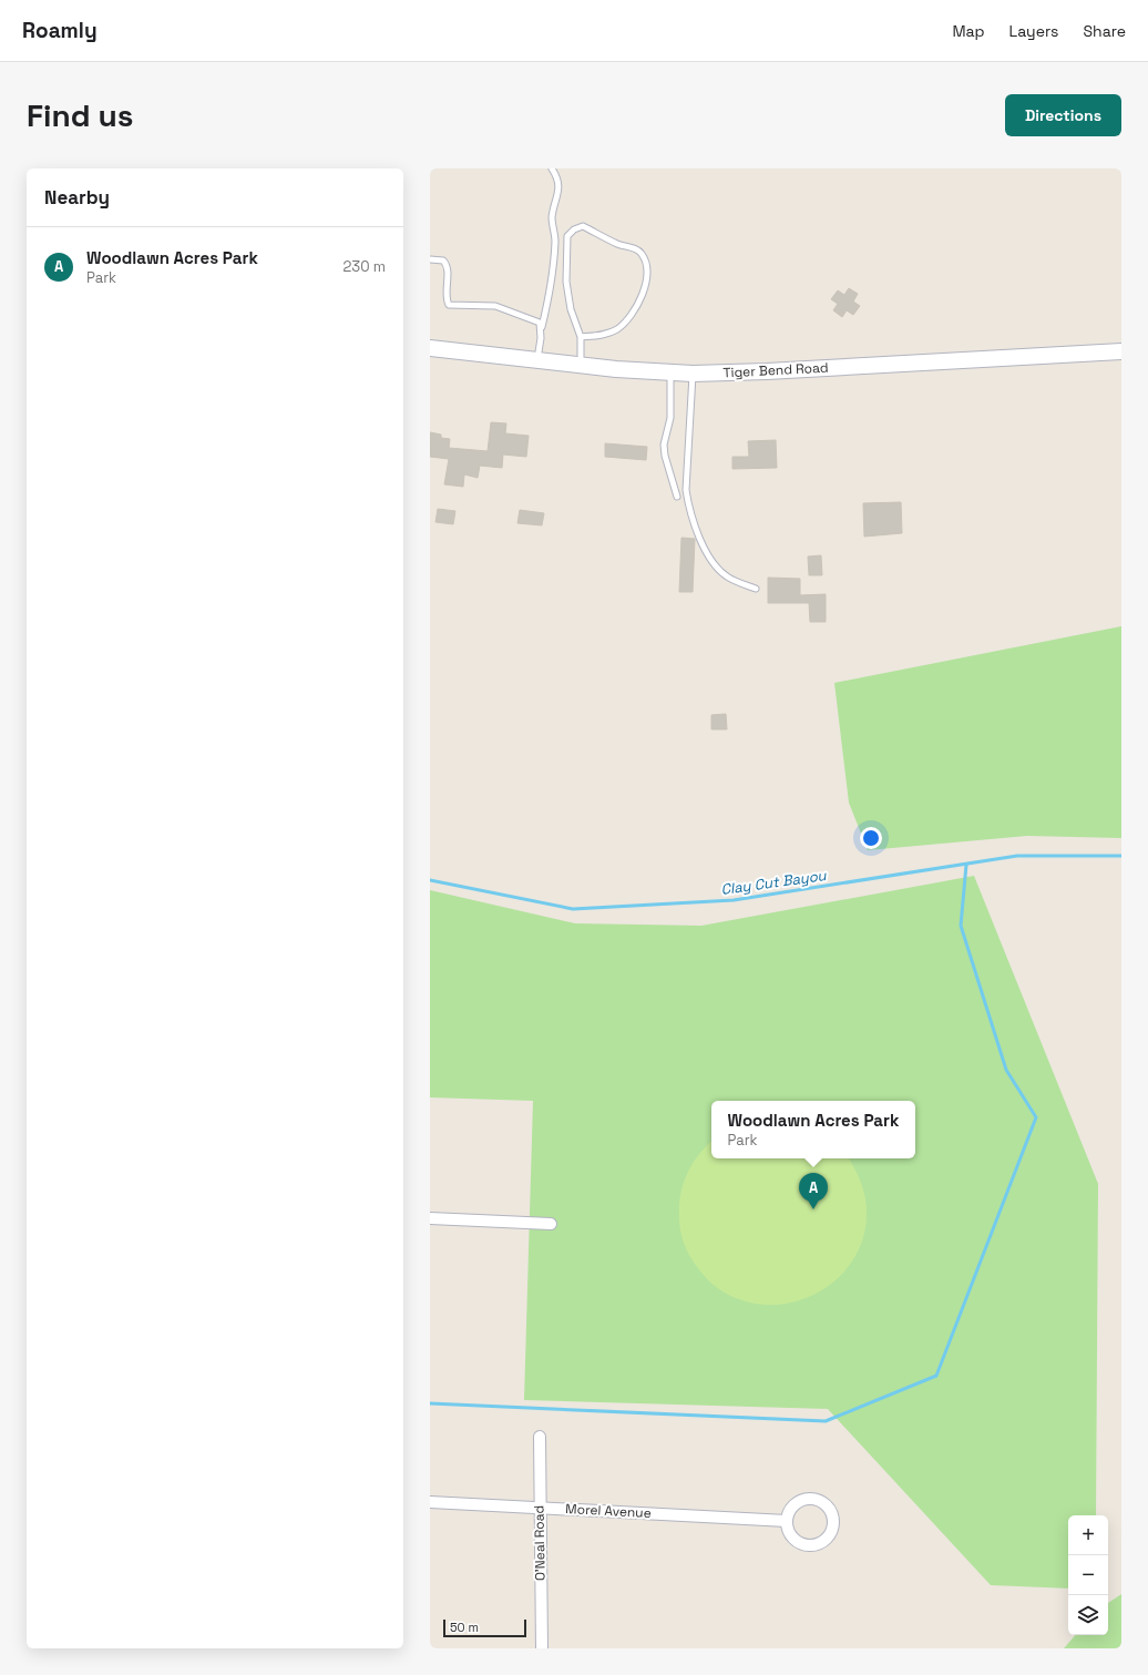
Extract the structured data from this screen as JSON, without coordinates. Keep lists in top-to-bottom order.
{
  "streets": {
    "main road": ["Tiger Bend Road"],
    "street": ["Morel Avenue", "O'Neal Road"]
  },
  "crossings": [
    ["Morel Avenue", "O'Neal Road"]
  ],
  "water": ["Clay Cut Bayou"],
  "scale_bar": "50 m",
  "page": {
    "header": "Roamly",
    "nav": ["Map", "Layers", "Share"],
    "buttons": "Directions",
    "title": "Find us",
    "heading": "Nearby",
    "list": [
      {
        "mark": "A",
        "name": "Woodlawn Acres Park",
        "note": "Park",
        "value": "230 m"
      }
    ],
    "popup": ["Woodlawn Acres Park", "Park"],
    "pins": "A",
    "map_buttons": ["+", "−"],
    "scale": "50 m"
  }
}
